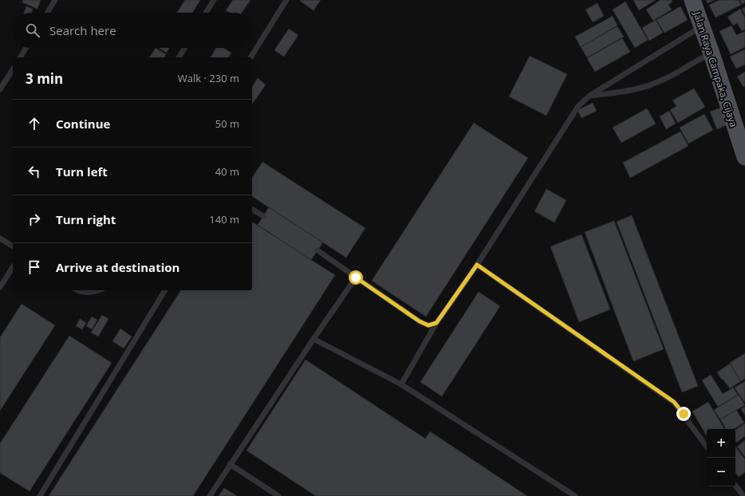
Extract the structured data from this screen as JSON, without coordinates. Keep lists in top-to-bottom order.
{
  "streets": {
    "main road": ["Jalan Raya Campaka, Cijaya"]
  },
  "page": {
    "search": "Search here",
    "heading": ["3 min", "Walk · 230 m"],
    "list": [
      ["Continue", "50 m"],
      ["Turn left", "40 m"],
      ["Turn right", "140 m"],
      "Arrive at destination"
    ],
    "map_buttons": ["+", "−"]
  }
}
